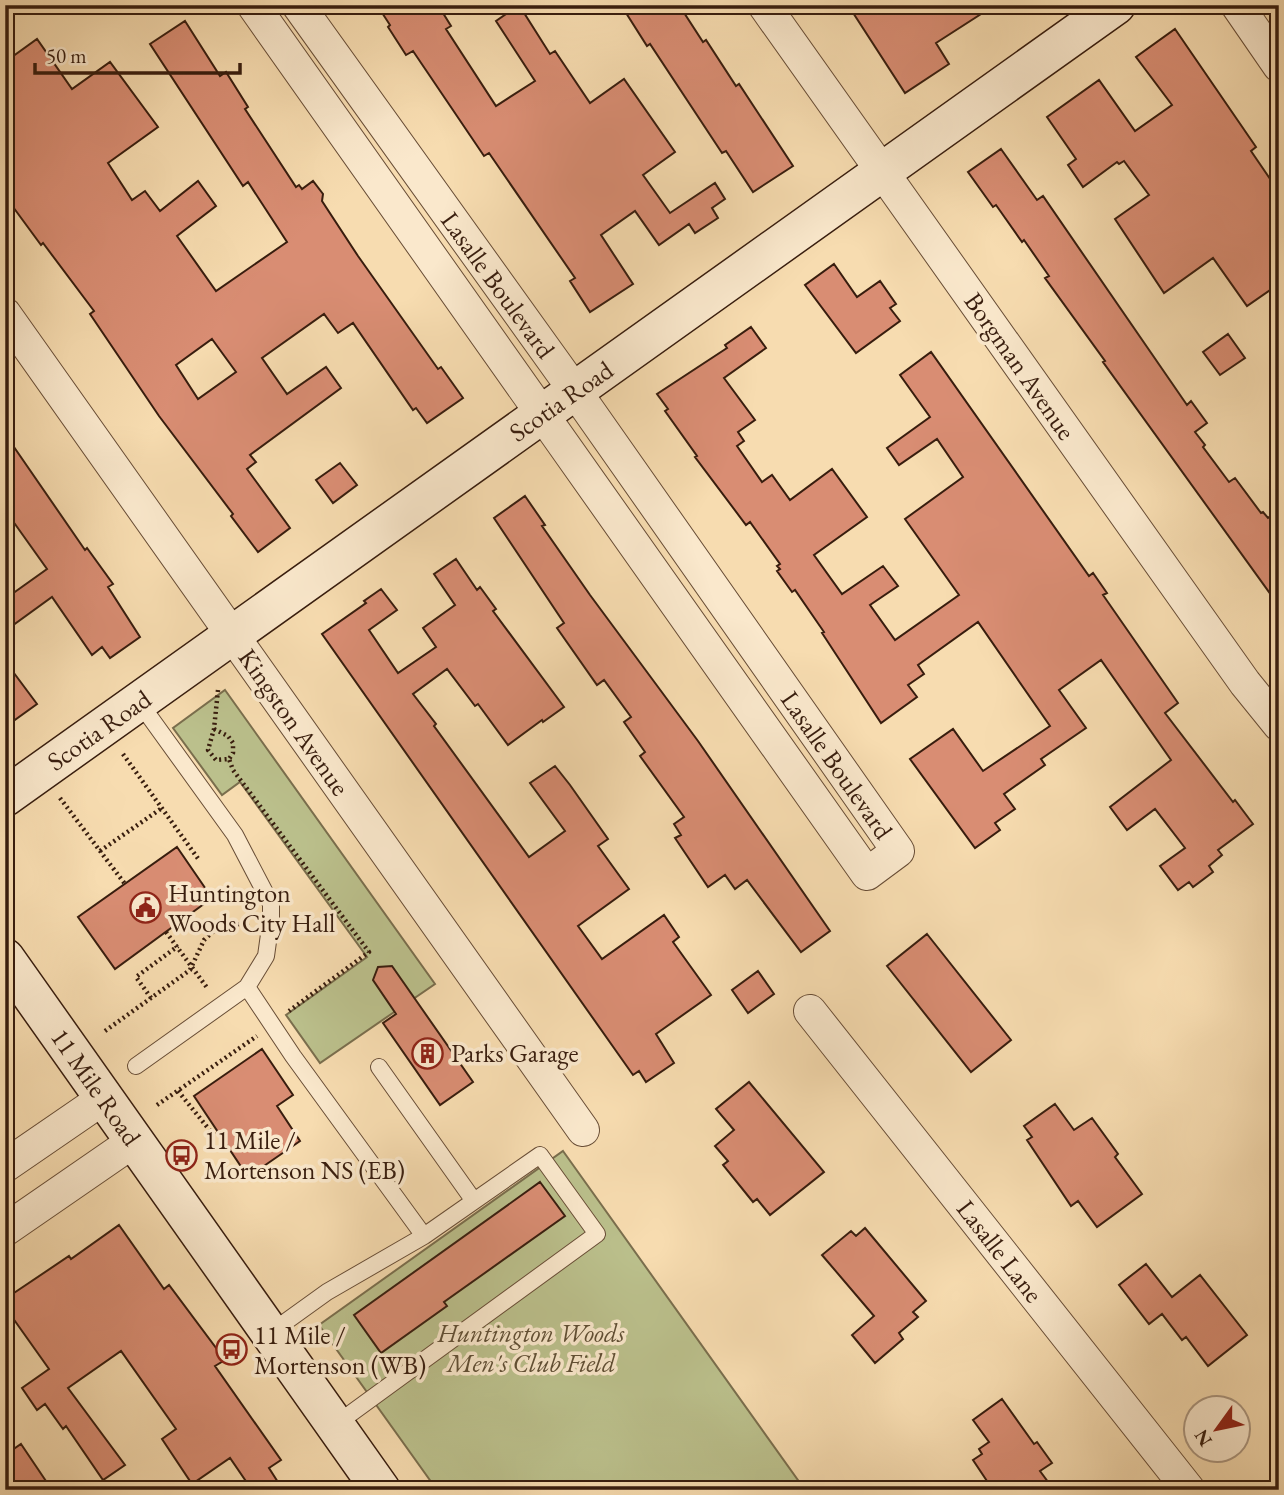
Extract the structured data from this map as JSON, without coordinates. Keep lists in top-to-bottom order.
{
  "streets": {
    "street": [
      "Lasalle Boulevard",
      "Borgman Avenue",
      "Scotia Road",
      "Kingston Avenue",
      "11 Mile Road",
      "Lasalle Lane"
    ]
  },
  "crossings": [
    ["Lasalle Boulevard", "Scotia Road"],
    ["Borgman Avenue", "Scotia Road"],
    ["Scotia Road", "Kingston Avenue"]
  ],
  "parks": ["Huntington Woods Men's Club Field"],
  "places": {
    "public building": ["Huntington Woods City Hall"],
    "building": ["Parks Garage"],
    "bus stop": ["11 Mile / Mortenson NS (EB)", "11 Mile / Mortenson (WB)"]
  },
  "scale_bar": "50 m",
  "north": "bottom left"
}
